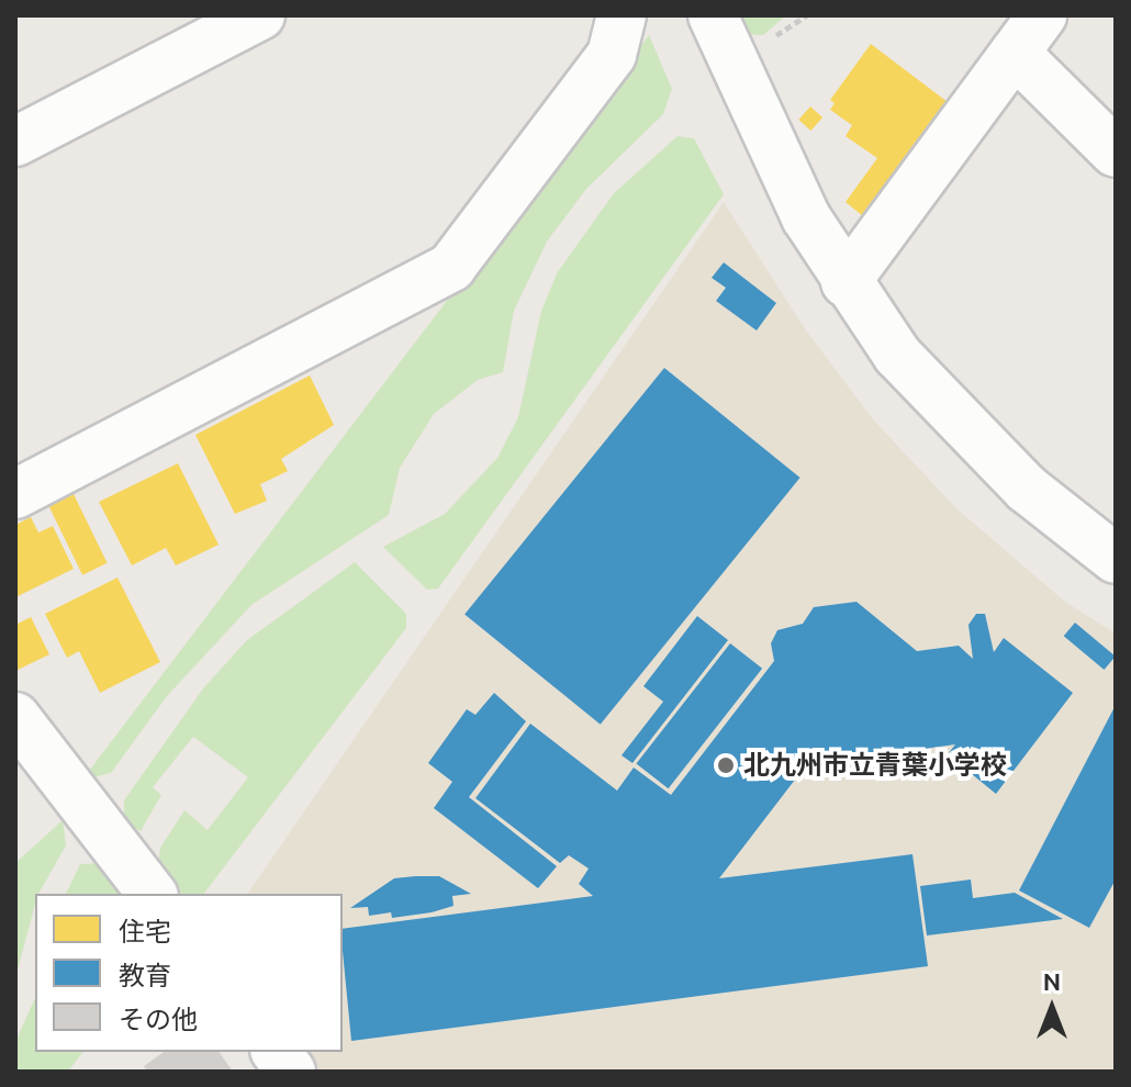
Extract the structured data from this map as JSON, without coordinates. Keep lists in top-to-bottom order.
{
  "places": ["北九州市立青葉小学校"],
  "legend": ["住宅", "教育", "その他"],
  "north": "top"
}
